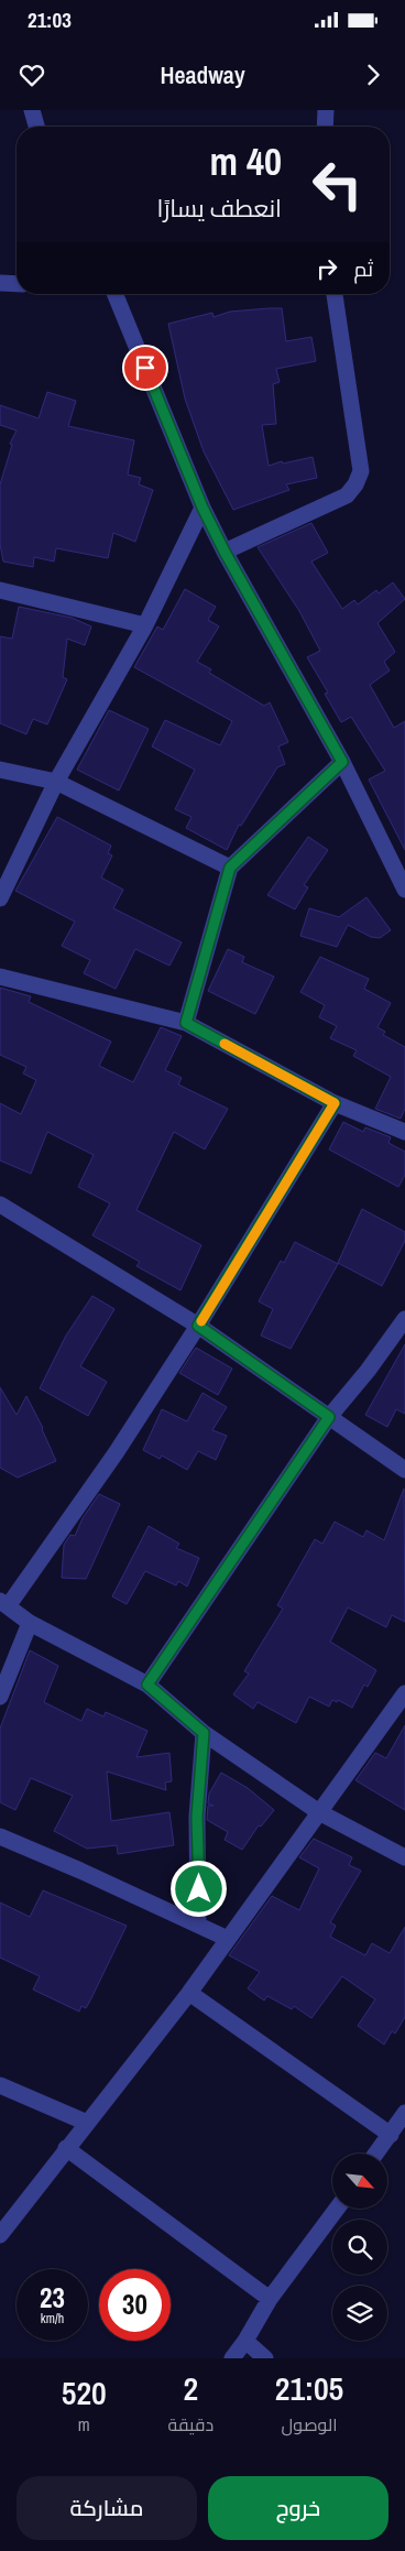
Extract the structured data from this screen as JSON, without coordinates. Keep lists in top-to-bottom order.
{
  "north": "bottom right",
  "page": {
    "status": "21:03",
    "header": "Headway",
    "turn": ["40 m", "انعطف يسارًا"],
    "then": "ثم",
    "speed": "23 km/h",
    "limit": "30",
    "eta": [
      "21:05",
      "الوصول",
      "2",
      "دقيقة",
      "520",
      "m"
    ],
    "buttons": ["خروج", "مشاركة"]
  }
}
